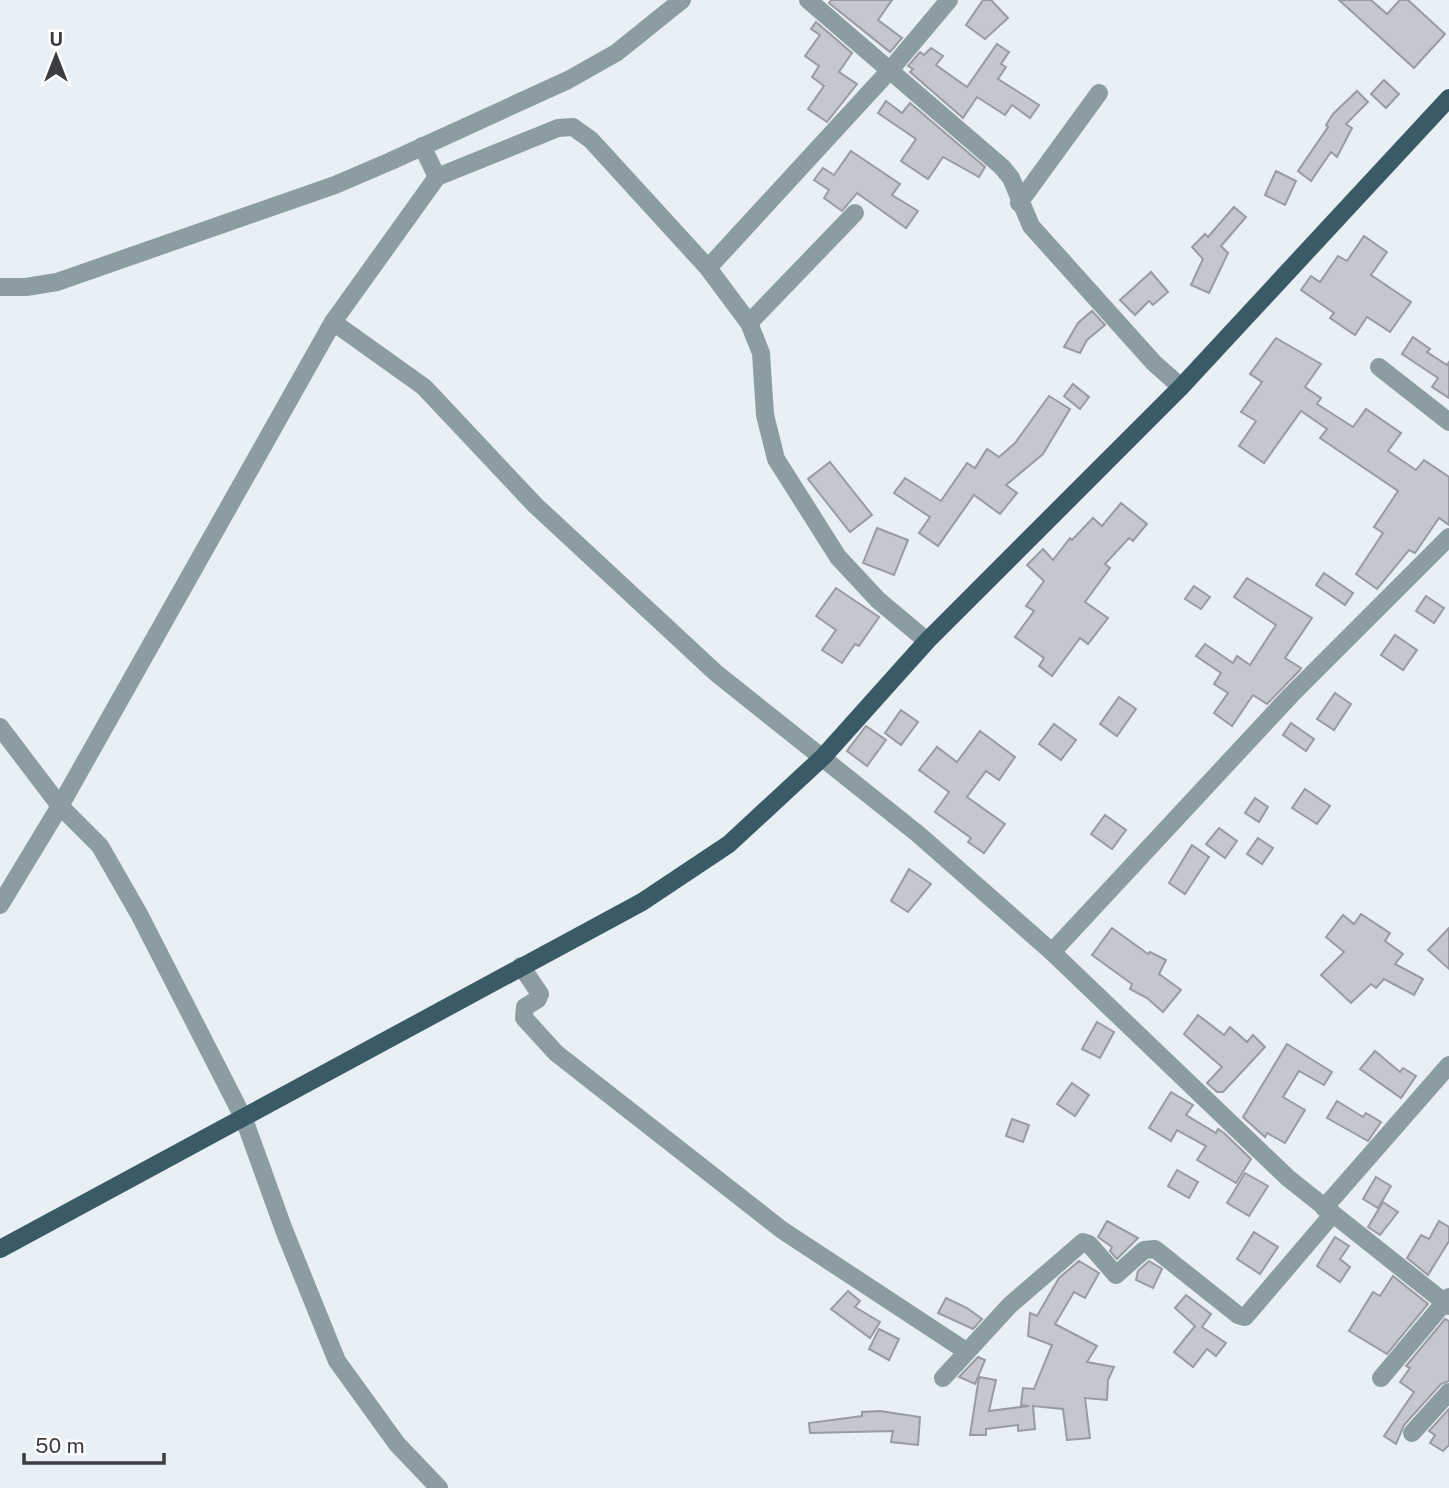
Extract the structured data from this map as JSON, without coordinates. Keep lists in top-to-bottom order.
{
  "scale_bar": "50 m",
  "north": "top"
}
